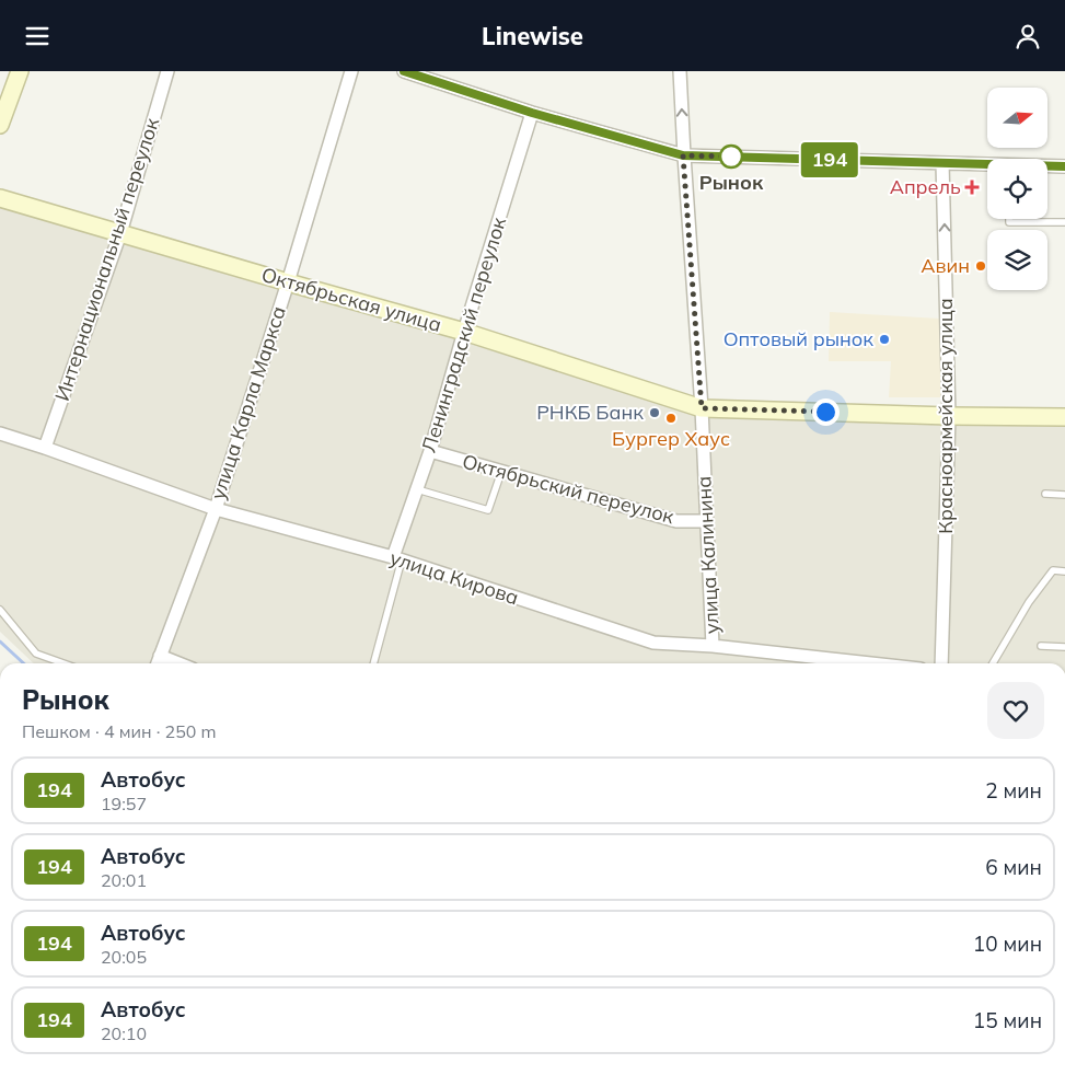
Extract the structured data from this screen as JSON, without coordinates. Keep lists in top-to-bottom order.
{
  "streets": {
    "main road": ["Октябрьская улица"],
    "street": [
      "Интернациональный переулок",
      "Ленинградский переулок",
      "улица Карла Маркса",
      "Красноармейская улица",
      "Октябрьский переулок",
      "улица Калинина",
      "улица Кирова"
    ]
  },
  "crossings": [
    ["Интернациональный переулок", "Октябрьская улица"],
    ["Интернациональный переулок", "улица Кирова"],
    ["Октябрьская улица", "Ленинградский переулок"],
    ["Октябрьская улица", "улица Карла Маркса"],
    ["Октябрьская улица", "Красноармейская улица"],
    ["Октябрьская улица", "улица Калинина"],
    ["Ленинградский переулок", "Октябрьский переулок"],
    ["Ленинградский переулок", "улица Кирова"],
    ["улица Карла Маркса", "улица Кирова"],
    ["Октябрьский переулок", "улица Калинина"],
    ["улица Калинина", "улица Кирова"]
  ],
  "one_way": ["Красноармейская улица"],
  "places": {
    "other": [
      "Рынок",
      "Авин",
      "Оптовый рынок",
      "РНКБ Банк",
      "Бургер Хаус"
    ],
    "health": ["Апрель"]
  },
  "lines": ["bus line 194"],
  "north": "right",
  "page": {
    "header": "Linewise",
    "on_map": "194",
    "heading": ["Рынок", "Пешком · 4 мин · 250 m"],
    "list": [
      {
        "mark": "194",
        "name": "Автобус",
        "note": "19:57",
        "value": "2 мин"
      },
      {
        "mark": "194",
        "name": "Автобус",
        "note": "20:01",
        "value": "6 мин"
      },
      {
        "mark": "194",
        "name": "Автобус",
        "note": "20:05",
        "value": "10 мин"
      },
      {
        "mark": "194",
        "name": "Автобус",
        "note": "20:10",
        "value": "15 мин"
      }
    ]
  }
}
